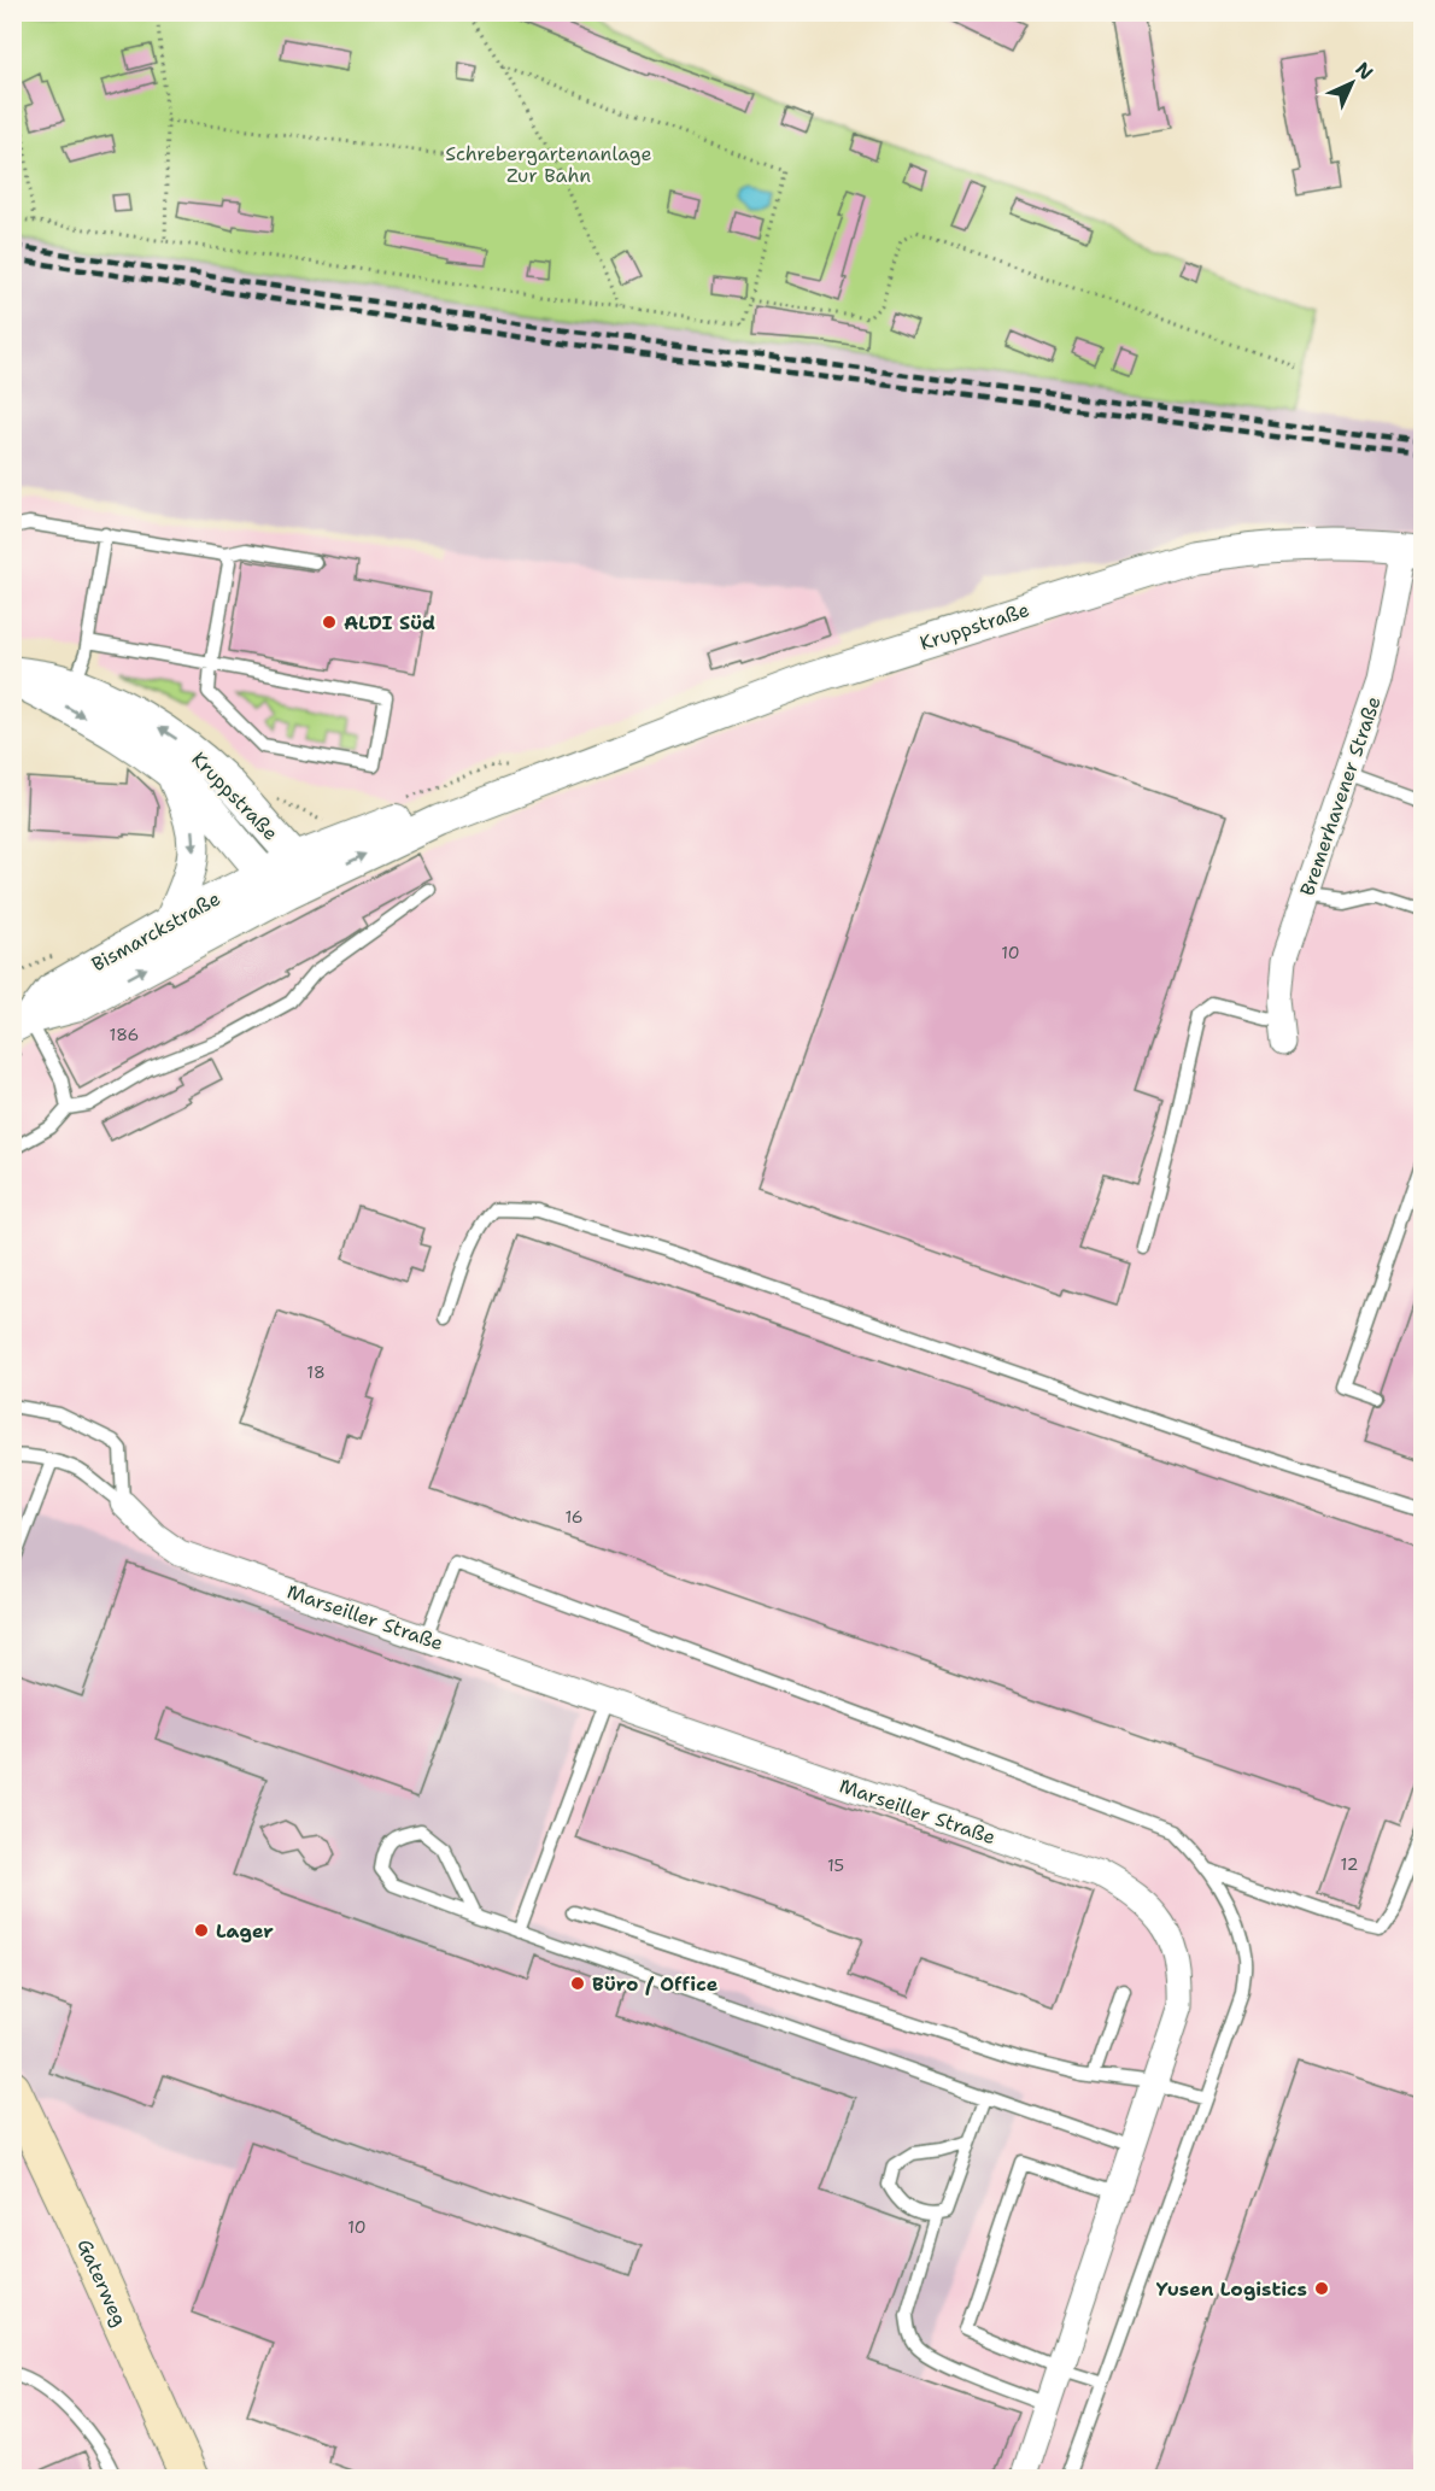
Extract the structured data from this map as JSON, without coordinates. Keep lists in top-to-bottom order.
{
  "streets": {
    "main road": ["Gaterweg"],
    "street": [
      "Kruppstraße",
      "Bremerhavener Straße",
      "Bismarckstraße",
      "Marseiller Straße"
    ]
  },
  "crossings": [
    ["Kruppstraße", "Bremerhavener Straße"],
    ["Kruppstraße", "Bismarckstraße"]
  ],
  "parks": ["Schrebergartenanlage Zur Bahn"],
  "places": [
    "ALDI Süd",
    "Lager",
    "Büro / Office",
    "Yusen Logistics"
  ],
  "house_numbers": [
    "10",
    "186",
    "18",
    "16",
    "12",
    "15",
    "10"
  ],
  "north": "top right"
}
